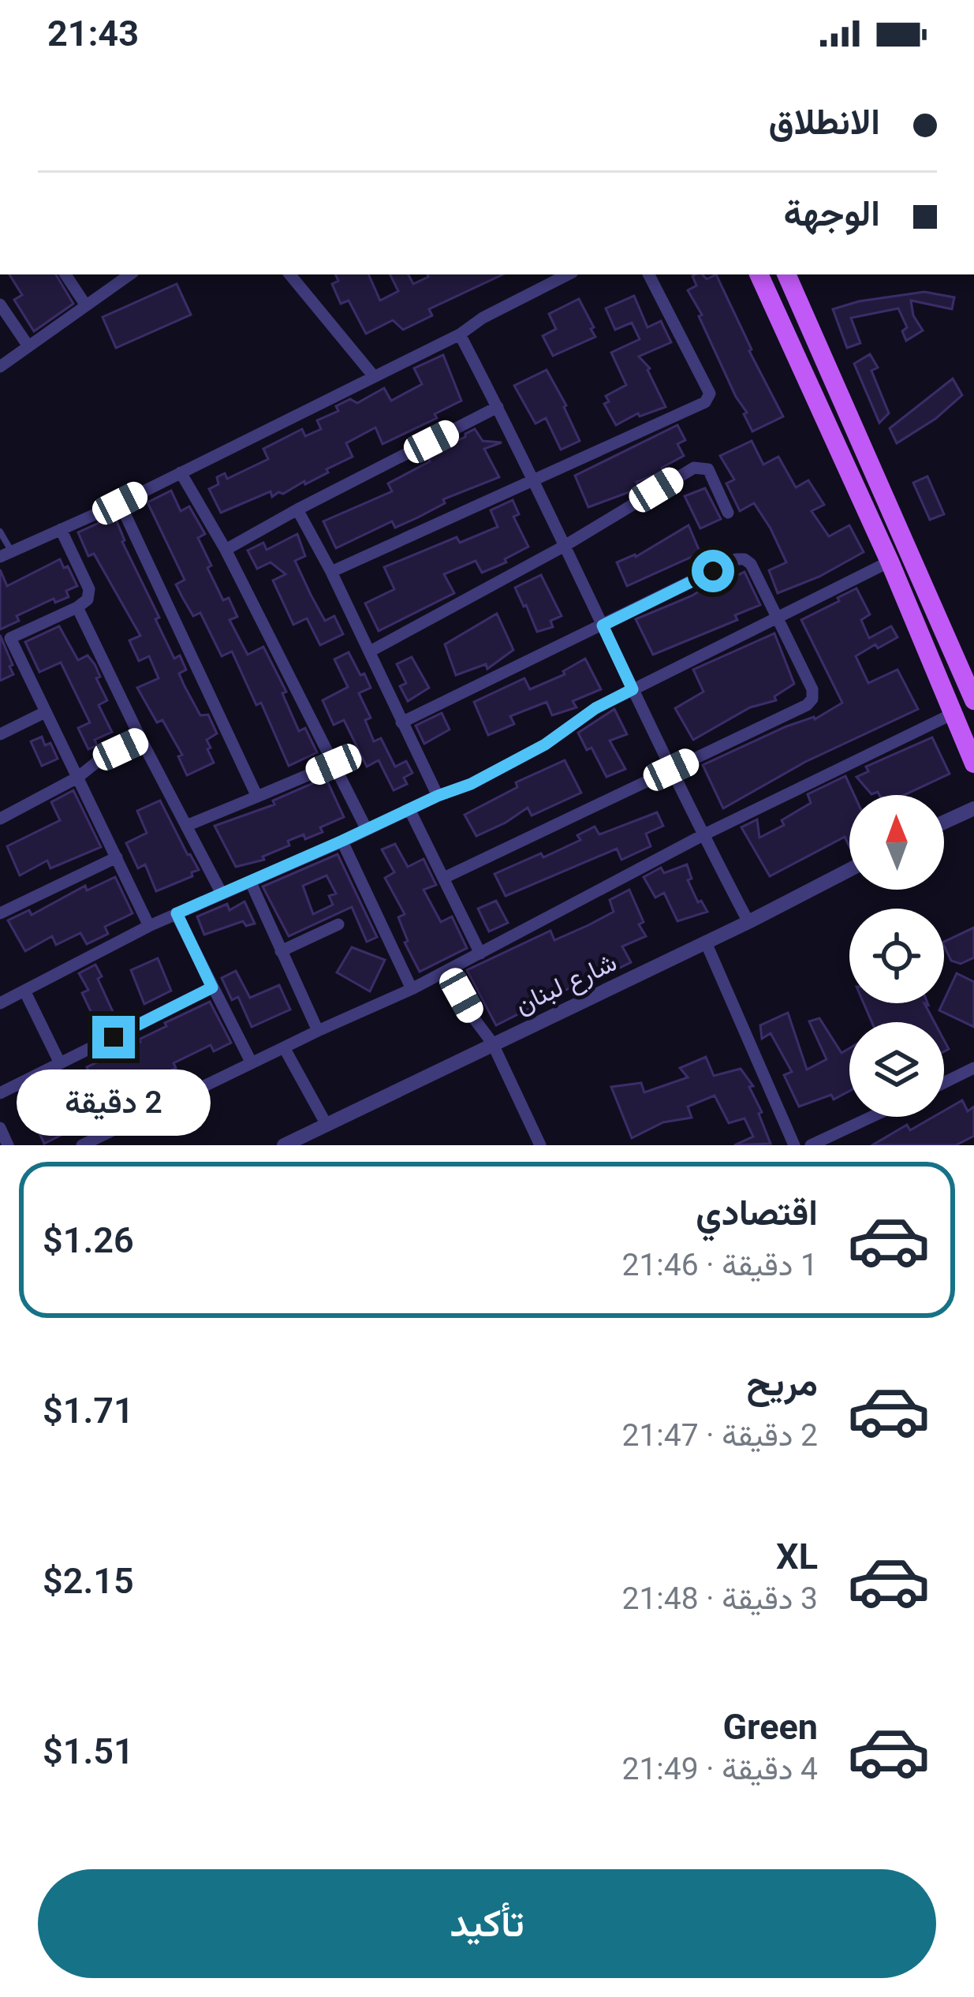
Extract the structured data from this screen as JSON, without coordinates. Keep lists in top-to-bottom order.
{
  "streets": {
    "street": ["شارع لبنان"]
  },
  "north": "top",
  "page": {
    "status": "21:43",
    "banner": ["الانطلاق", "الوجهة"],
    "bubble": "2 دقيقة",
    "list": [
      {
        "name": "اقتصادي",
        "note": "1 دقيقة · 21:46",
        "value": "$1.26"
      },
      {
        "name": "مريح",
        "note": "2 دقيقة · 21:47",
        "value": "$1.71"
      },
      {
        "name": "XL",
        "note": "3 دقيقة · 21:48",
        "value": "$2.15"
      },
      {
        "name": "Green",
        "note": "4 دقيقة · 21:49",
        "value": "$1.51"
      }
    ],
    "buttons": "تأكيد"
  }
}
